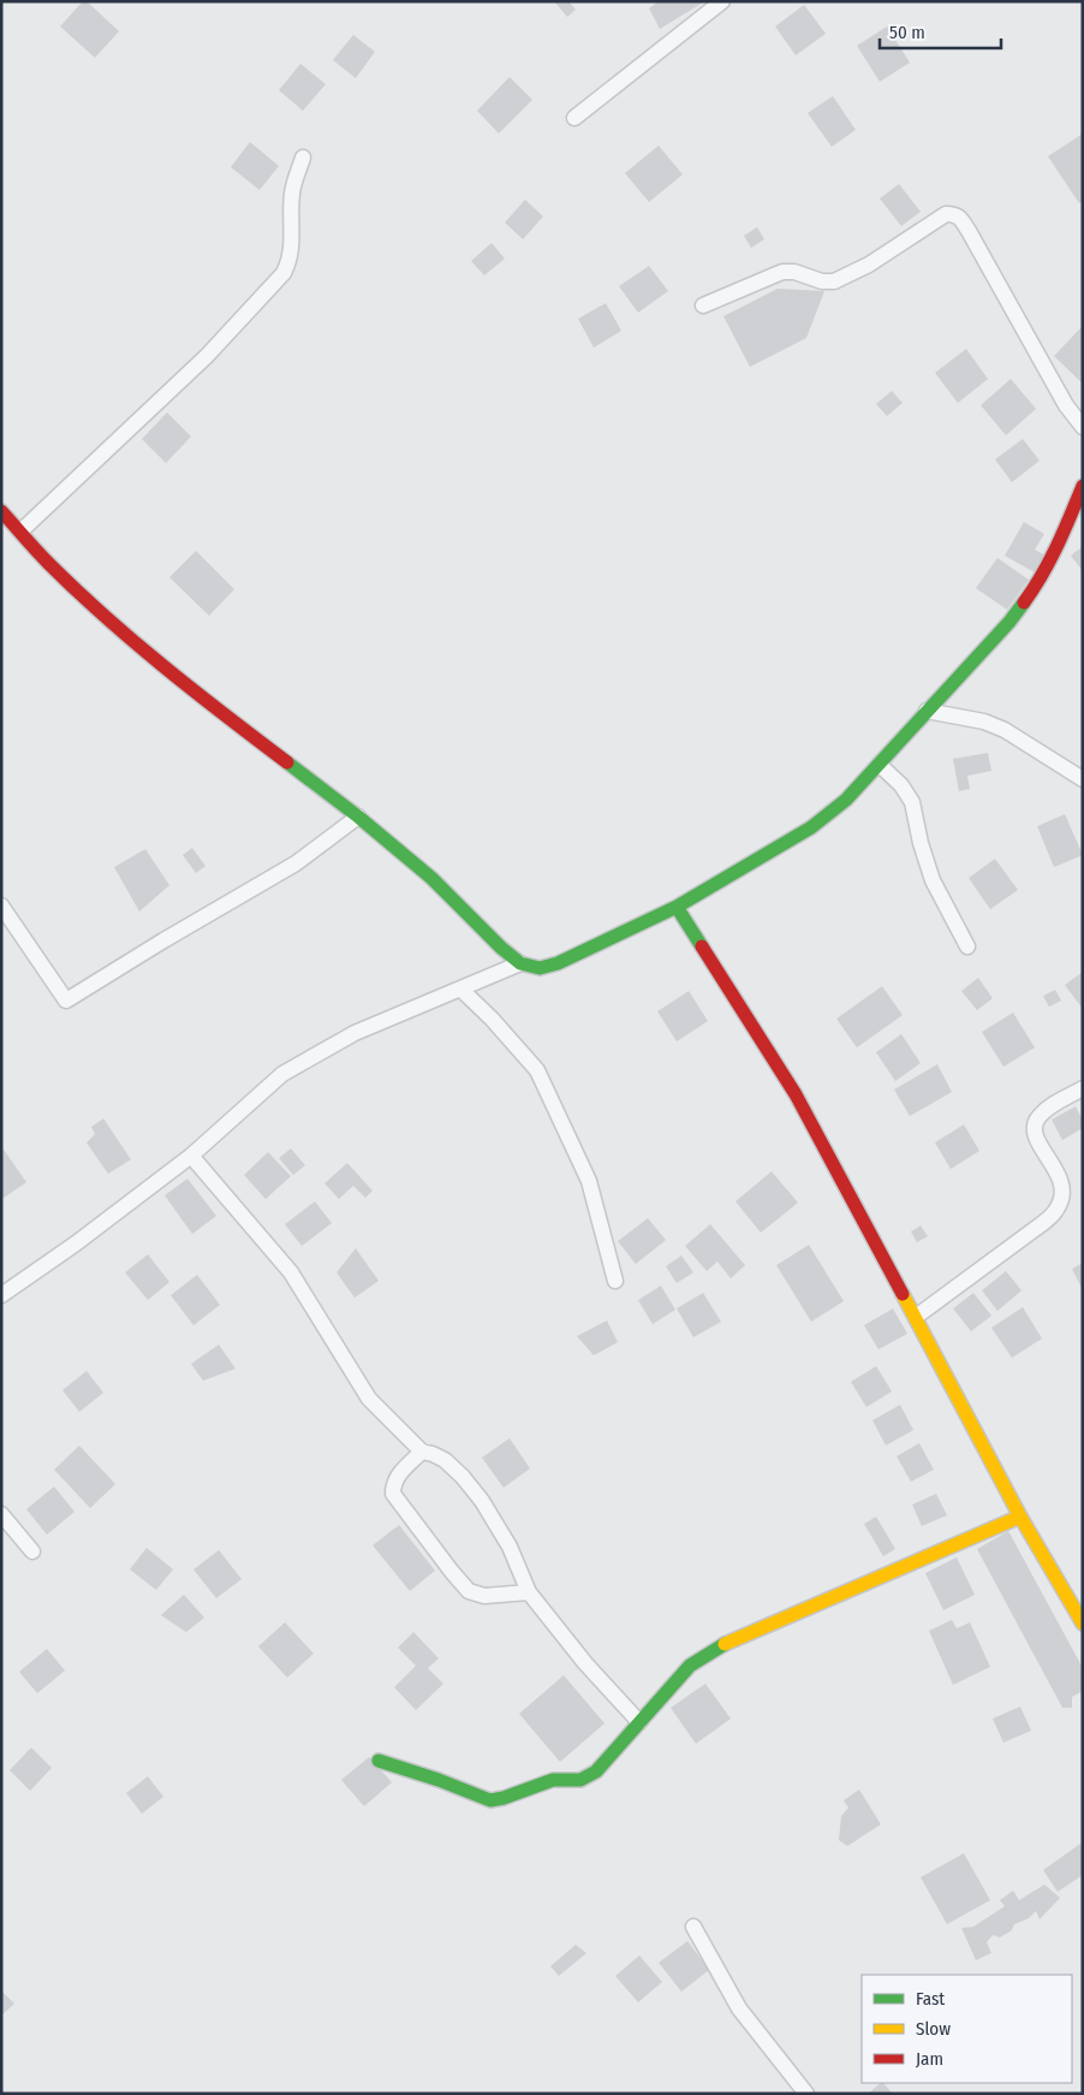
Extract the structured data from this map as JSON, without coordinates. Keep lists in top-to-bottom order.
{
  "legend": ["Fast", "Slow", "Jam"],
  "scale_bar": "50 m"
}
